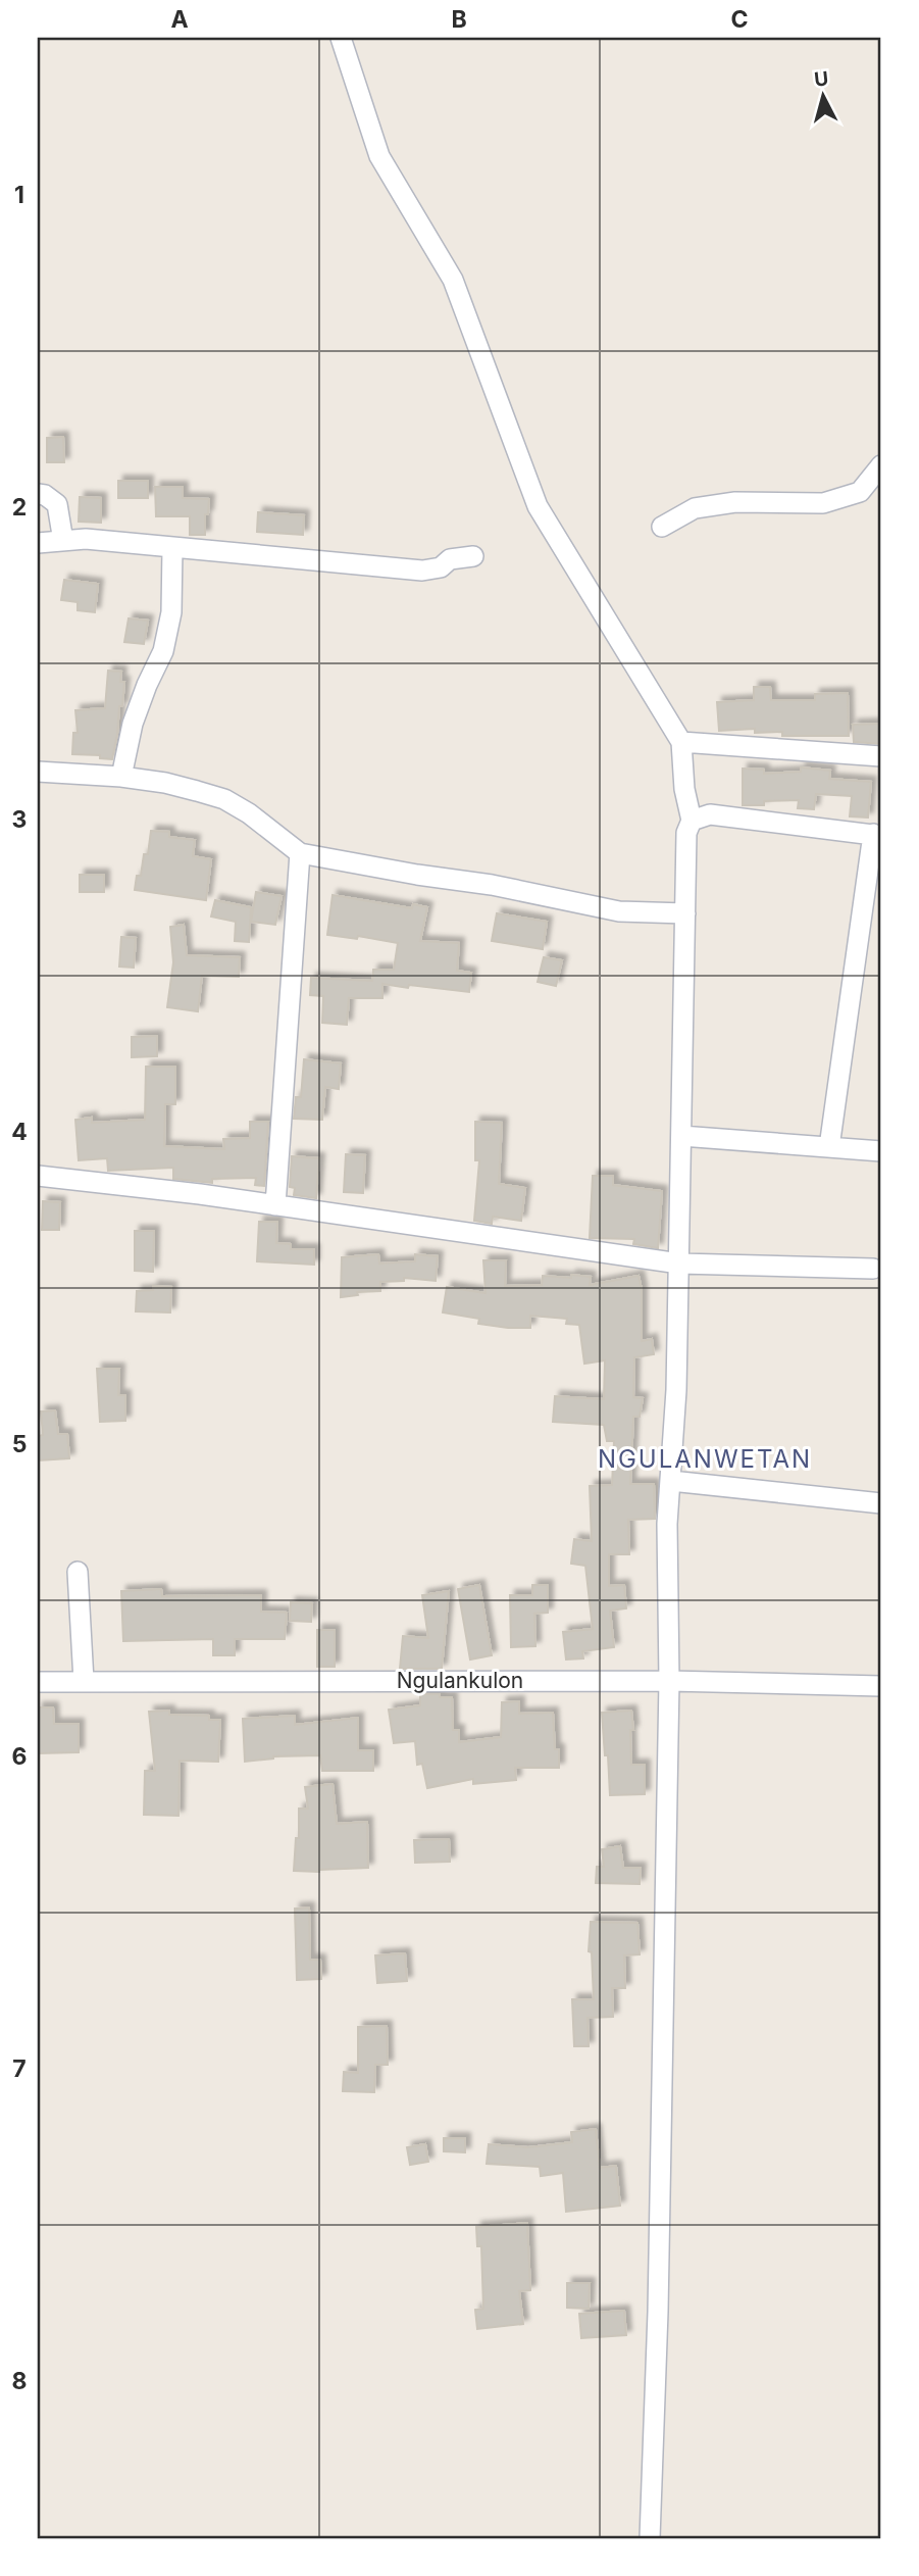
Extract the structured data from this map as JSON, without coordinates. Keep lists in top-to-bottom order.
{
  "streets": {
    "street": ["Ngulankulon"]
  },
  "districts": ["NGULANWETAN"],
  "north": "top",
  "grid": {
    "columns": ["A", "B", "C"],
    "rows": [
      "1",
      "2",
      "3",
      "4",
      "5",
      "6",
      "7",
      "8"
    ]
  }
}
